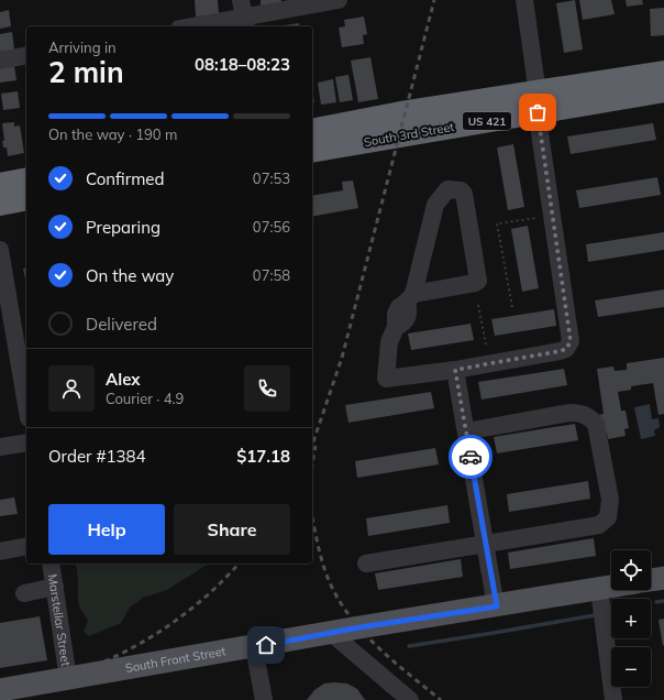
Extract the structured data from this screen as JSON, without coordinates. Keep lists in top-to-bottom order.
{
  "streets": {
    "highway": ["US 421", "South 3rd Street"],
    "main road": ["South Front Street"],
    "street": ["Marstellar Street"]
  },
  "crossings": [
    ["Marstellar Street", "South Front Street"]
  ],
  "page": {
    "heading": ["2 min", "Arriving in", "08:18–08:23"],
    "panel": [
      "Alex",
      "Courier · 4.9",
      "Order #1384",
      "$17.18"
    ],
    "bar": "On the way · 190 m",
    "list": [
      ["Confirmed", "07:53"],
      ["Preparing", "07:56"],
      ["On the way", "07:58"],
      "Delivered"
    ],
    "buttons": ["Help", "Share"],
    "map_buttons": ["+", "−"]
  }
}
